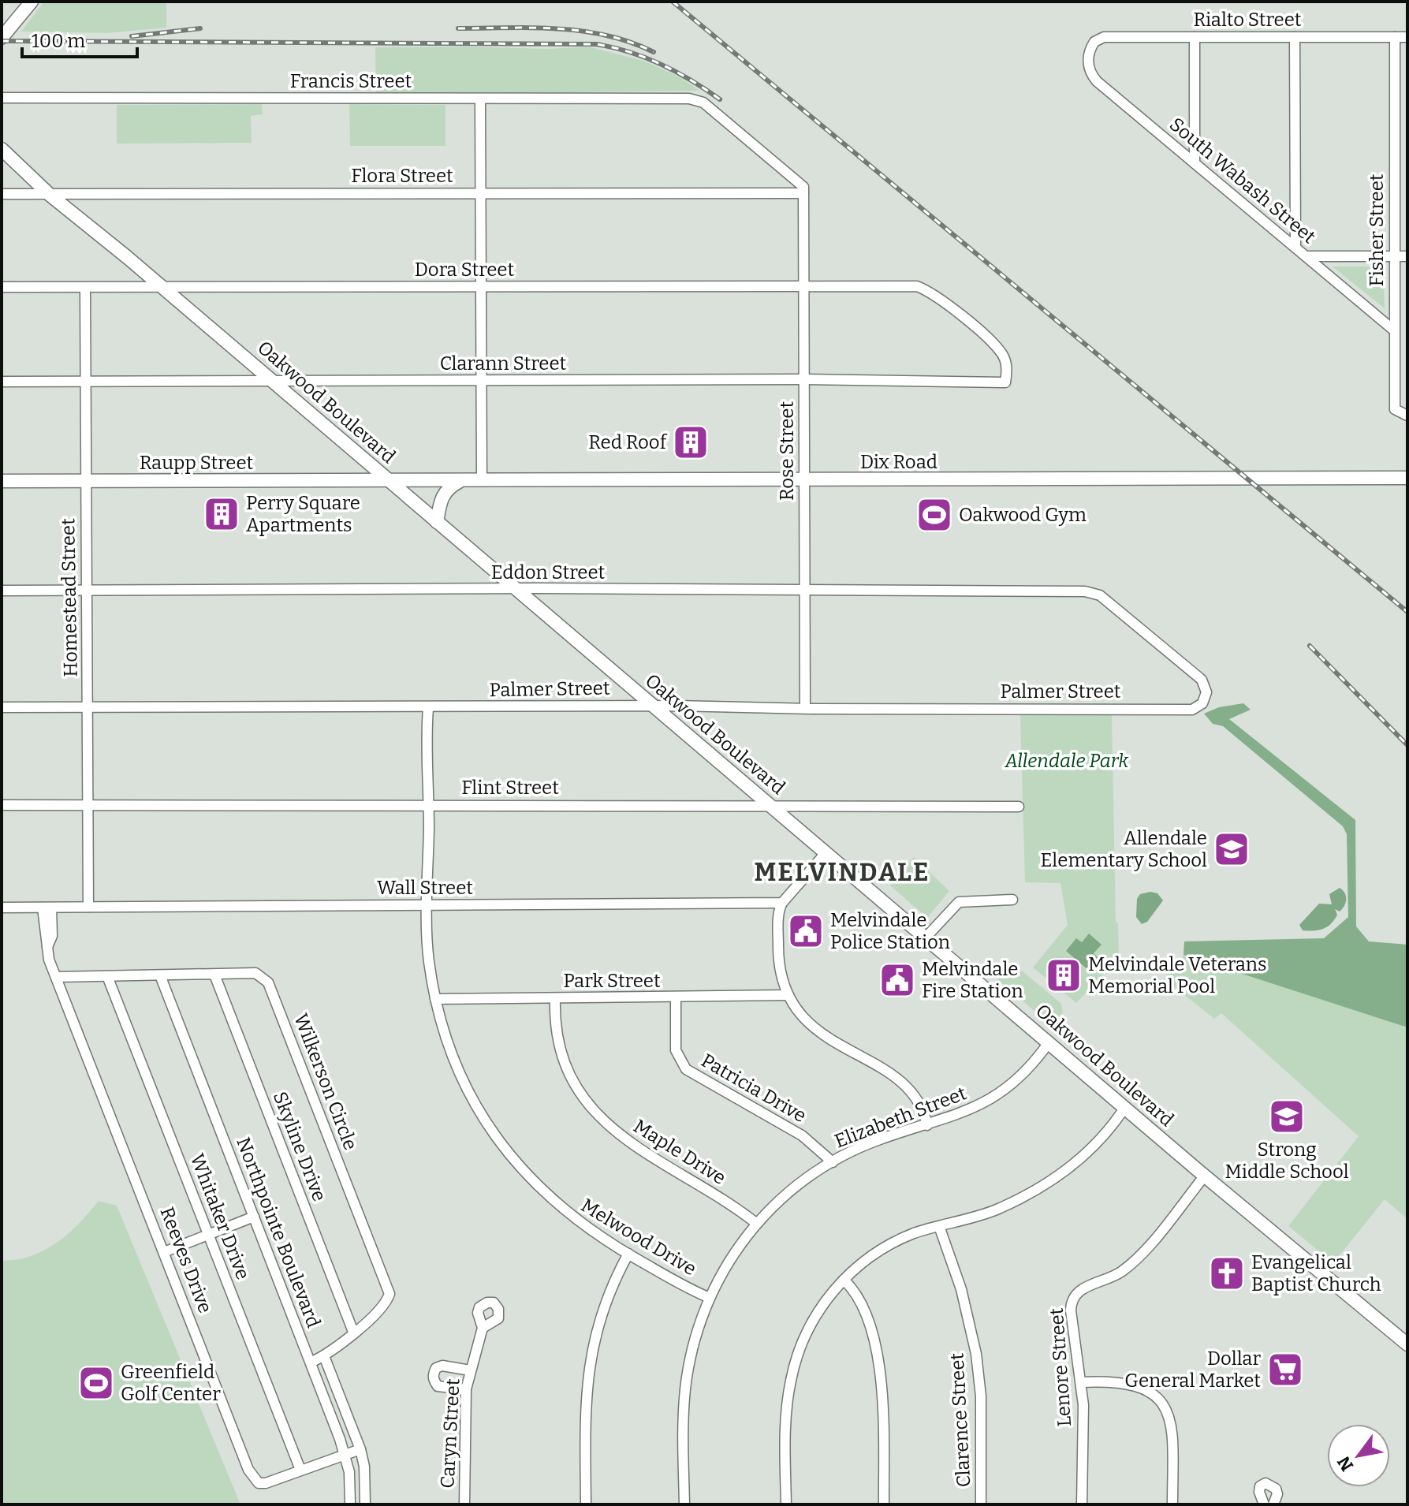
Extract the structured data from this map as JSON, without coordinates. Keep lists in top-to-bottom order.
{
  "streets": {
    "main road": ["Oakwood Boulevard", "Dix Road", "Raupp Street"],
    "street": [
      "Rialto Street",
      "Francis Street",
      "Flora Street",
      "South Wabash Street",
      "Fisher Street",
      "Dora Street",
      "Clarann Street",
      "Rose Street",
      "Eddon Street",
      "Homestead Street",
      "Palmer Street",
      "Flint Street",
      "Wall Street",
      "Park Street",
      "Wilkerson Circle",
      "Patricia Drive",
      "Elizabeth Street",
      "Skyline Drive",
      "Maple Drive",
      "Whitaker Drive",
      "Northpointe Boulevard",
      "Melwood Drive",
      "Reeves Drive",
      "Lenore Street",
      "Clarence Street",
      "Caryn Street"
    ]
  },
  "crossings": [
    ["Rialto Street", "South Wabash Street"],
    ["Rialto Street", "Fisher Street"],
    ["Francis Street", "Flora Street"],
    ["Francis Street", "Rose Street"],
    ["Flora Street", "Oakwood Boulevard"],
    ["Flora Street", "Rose Street"],
    ["South Wabash Street", "Fisher Street"],
    ["Dora Street", "Clarann Street"],
    ["Dora Street", "Oakwood Boulevard"],
    ["Dora Street", "Rose Street"],
    ["Dora Street", "Homestead Street"],
    ["Clarann Street", "Oakwood Boulevard"],
    ["Clarann Street", "Rose Street"],
    ["Clarann Street", "Homestead Street"],
    ["Oakwood Boulevard", "Dix Road"],
    ["Oakwood Boulevard", "Raupp Street"],
    ["Oakwood Boulevard", "Eddon Street"],
    ["Oakwood Boulevard", "Palmer Street"],
    ["Oakwood Boulevard", "Flint Street"],
    ["Oakwood Boulevard", "Elizabeth Street"],
    ["Oakwood Boulevard", "Lenore Street"],
    ["Rose Street", "Dix Road"],
    ["Rose Street", "Eddon Street"],
    ["Rose Street", "Palmer Street"],
    ["Dix Road", "Raupp Street"],
    ["Raupp Street", "Homestead Street"],
    ["Eddon Street", "Homestead Street"],
    ["Eddon Street", "Palmer Street"],
    ["Homestead Street", "Palmer Street"],
    ["Homestead Street", "Flint Street"],
    ["Homestead Street", "Wall Street"],
    ["Palmer Street", "Melwood Drive"],
    ["Flint Street", "Melwood Drive"],
    ["Wall Street", "Melwood Drive"],
    ["Wall Street", "Reeves Drive"],
    ["Park Street", "Patricia Drive"],
    ["Park Street", "Maple Drive"],
    ["Park Street", "Melwood Drive"],
    ["Wilkerson Circle", "Skyline Drive"],
    ["Wilkerson Circle", "Whitaker Drive"],
    ["Wilkerson Circle", "Northpointe Boulevard"],
    ["Wilkerson Circle", "Reeves Drive"],
    ["Patricia Drive", "Elizabeth Street"],
    ["Elizabeth Street", "Maple Drive"],
    ["Elizabeth Street", "Melwood Drive"],
    ["Whitaker Drive", "Reeves Drive"],
    ["Northpointe Boulevard", "Reeves Drive"]
  ],
  "districts": ["MELVINDALE"],
  "parks": ["Allendale Park"],
  "places": {
    "building": ["Red Roof", "Perry Square Apartments", "Melvindale Veterans Memorial Pool"],
    "sports": ["Oakwood Gym", "Greenfield Golf Center"],
    "school or university": ["Allendale Elementary School", "Strong Middle School"],
    "public building": ["Melvindale Police Station", "Melvindale Fire Station"],
    "church": ["Evangelical Baptist Church"],
    "supermarket": ["Dollar General Market"]
  },
  "scale_bar": "100 m",
  "north": "bottom left"
}
